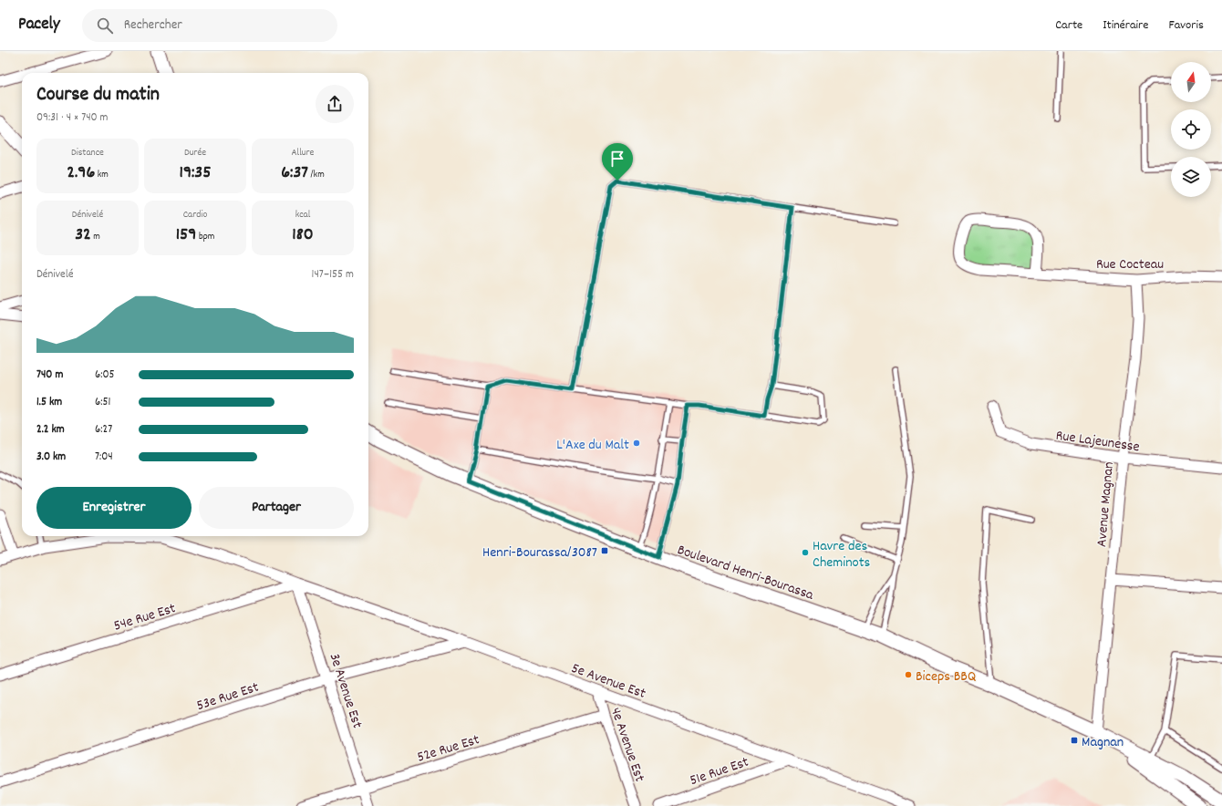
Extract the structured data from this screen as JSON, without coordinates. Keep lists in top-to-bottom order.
{
  "streets": {
    "main road": ["Boulevard Henri-Bourassa"],
    "street": [
      "Rue Cocteau",
      "Rue Lajeunesse",
      "Avenue Magnan",
      "54e Rue Est",
      "5e Avenue Est",
      "3e Avenue Est",
      "53e Rue Est",
      "4e Avenue Est",
      "52e Rue Est",
      "51e Rue Est"
    ]
  },
  "crossings": [
    ["Rue Cocteau", "Avenue Magnan"],
    ["Rue Lajeunesse", "Avenue Magnan"],
    ["Avenue Magnan", "Boulevard Henri-Bourassa"],
    ["54e Rue Est", "5e Avenue Est"],
    ["54e Rue Est", "3e Avenue Est"],
    ["5e Avenue Est", "3e Avenue Est"],
    ["5e Avenue Est", "53e Rue Est"],
    ["5e Avenue Est", "4e Avenue Est"],
    ["5e Avenue Est", "51e Rue Est"],
    ["3e Avenue Est", "53e Rue Est"],
    ["3e Avenue Est", "52e Rue Est"],
    ["4e Avenue Est", "52e Rue Est"]
  ],
  "places": {
    "other": ["L'Axe du Malt", "Havre des Cheminots", "Biceps BBQ"],
    "transit": ["Henri-Bourassa/3087", "Magnan"]
  },
  "north": "top",
  "page": {
    "header": "Pacely",
    "search": "Rechercher",
    "nav": ["Carte", "Itinéraire", "Favoris"],
    "heading": ["Course du matin", "09:31 · 4 × 740 m"],
    "stats": [
      ["Distance", "2.96 km"],
      ["Durée", "19:35"],
      ["Allure", "6:37 /km"],
      ["Dénivelé", "32 m"],
      ["Cardio", "159 bpm"],
      ["kcal", "180"]
    ],
    "chart": ["Dénivelé", "147–155 m"],
    "list": [
      {
        "name": "740 m",
        "note": "6:05"
      },
      {
        "name": "1.5 km",
        "note": "6:51"
      },
      {
        "name": "2.2 km",
        "note": "6:27"
      },
      {
        "name": "3.0 km",
        "note": "7:04"
      }
    ],
    "buttons": ["Enregistrer", "Partager"]
  }
}
